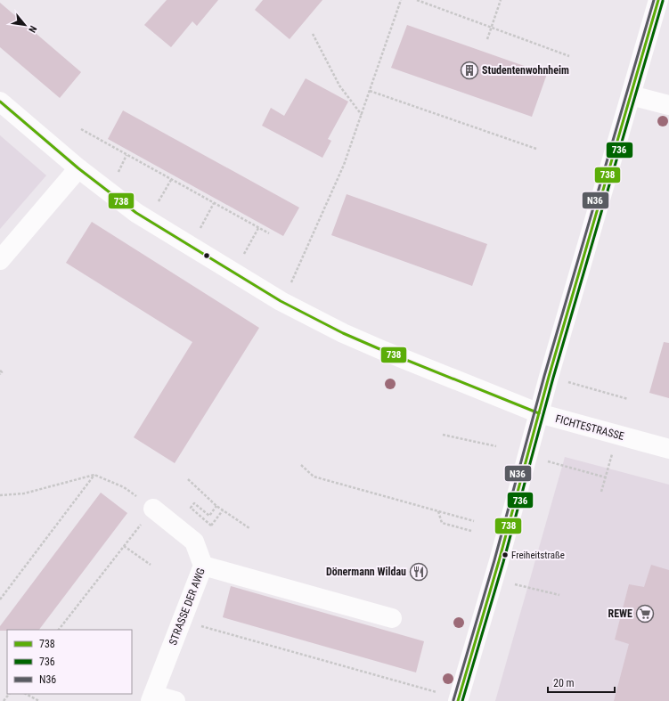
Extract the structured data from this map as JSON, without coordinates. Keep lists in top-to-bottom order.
{
  "streets": {
    "street": ["FICHTESTRASSE", "STRASSE DER AWG"]
  },
  "places": {
    "building": ["Studentenwohnheim"],
    "other": ["Freiheitstraße"],
    "restaurant": ["Dönermann Wildau"],
    "supermarket": ["REWE"]
  },
  "lines": ["transit line 738", "transit line N36", "transit line 736"],
  "legend": ["738", "736", "N36"],
  "scale_bar": "20 m",
  "north": "bottom right"
}
